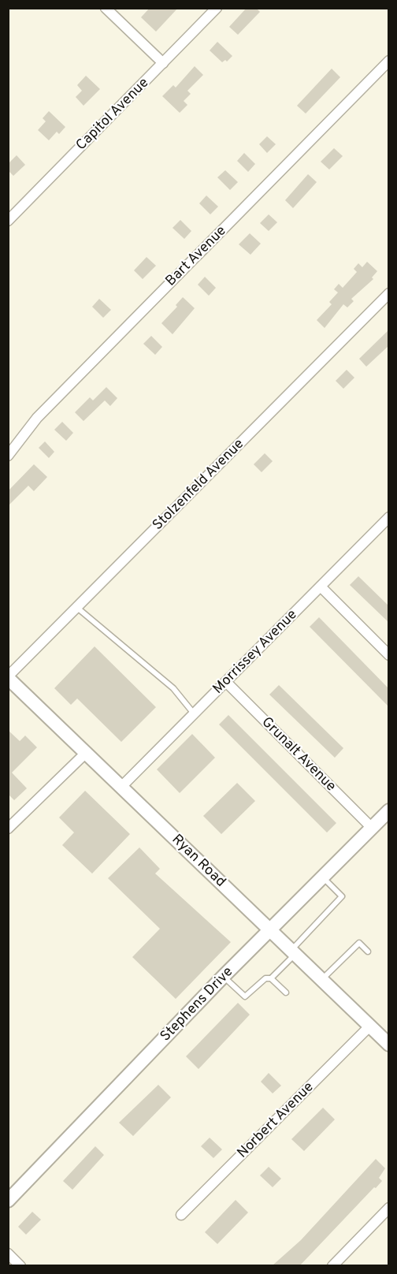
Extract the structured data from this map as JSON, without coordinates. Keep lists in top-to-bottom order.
{
  "streets": {
    "street": [
      "Capitol Avenue",
      "Bart Avenue",
      "Stolzenfeld Avenue",
      "Morrissey Avenue",
      "Grunalt Avenue",
      "Ryan Road",
      "Stephens Drive",
      "Norbert Avenue"
    ]
  },
  "crossings": [
    ["Stolzenfeld Avenue", "Ryan Road"],
    ["Morrissey Avenue", "Grunalt Avenue"],
    ["Morrissey Avenue", "Ryan Road"],
    ["Grunalt Avenue", "Stephens Drive"],
    ["Ryan Road", "Stephens Drive"],
    ["Ryan Road", "Norbert Avenue"]
  ]
}
